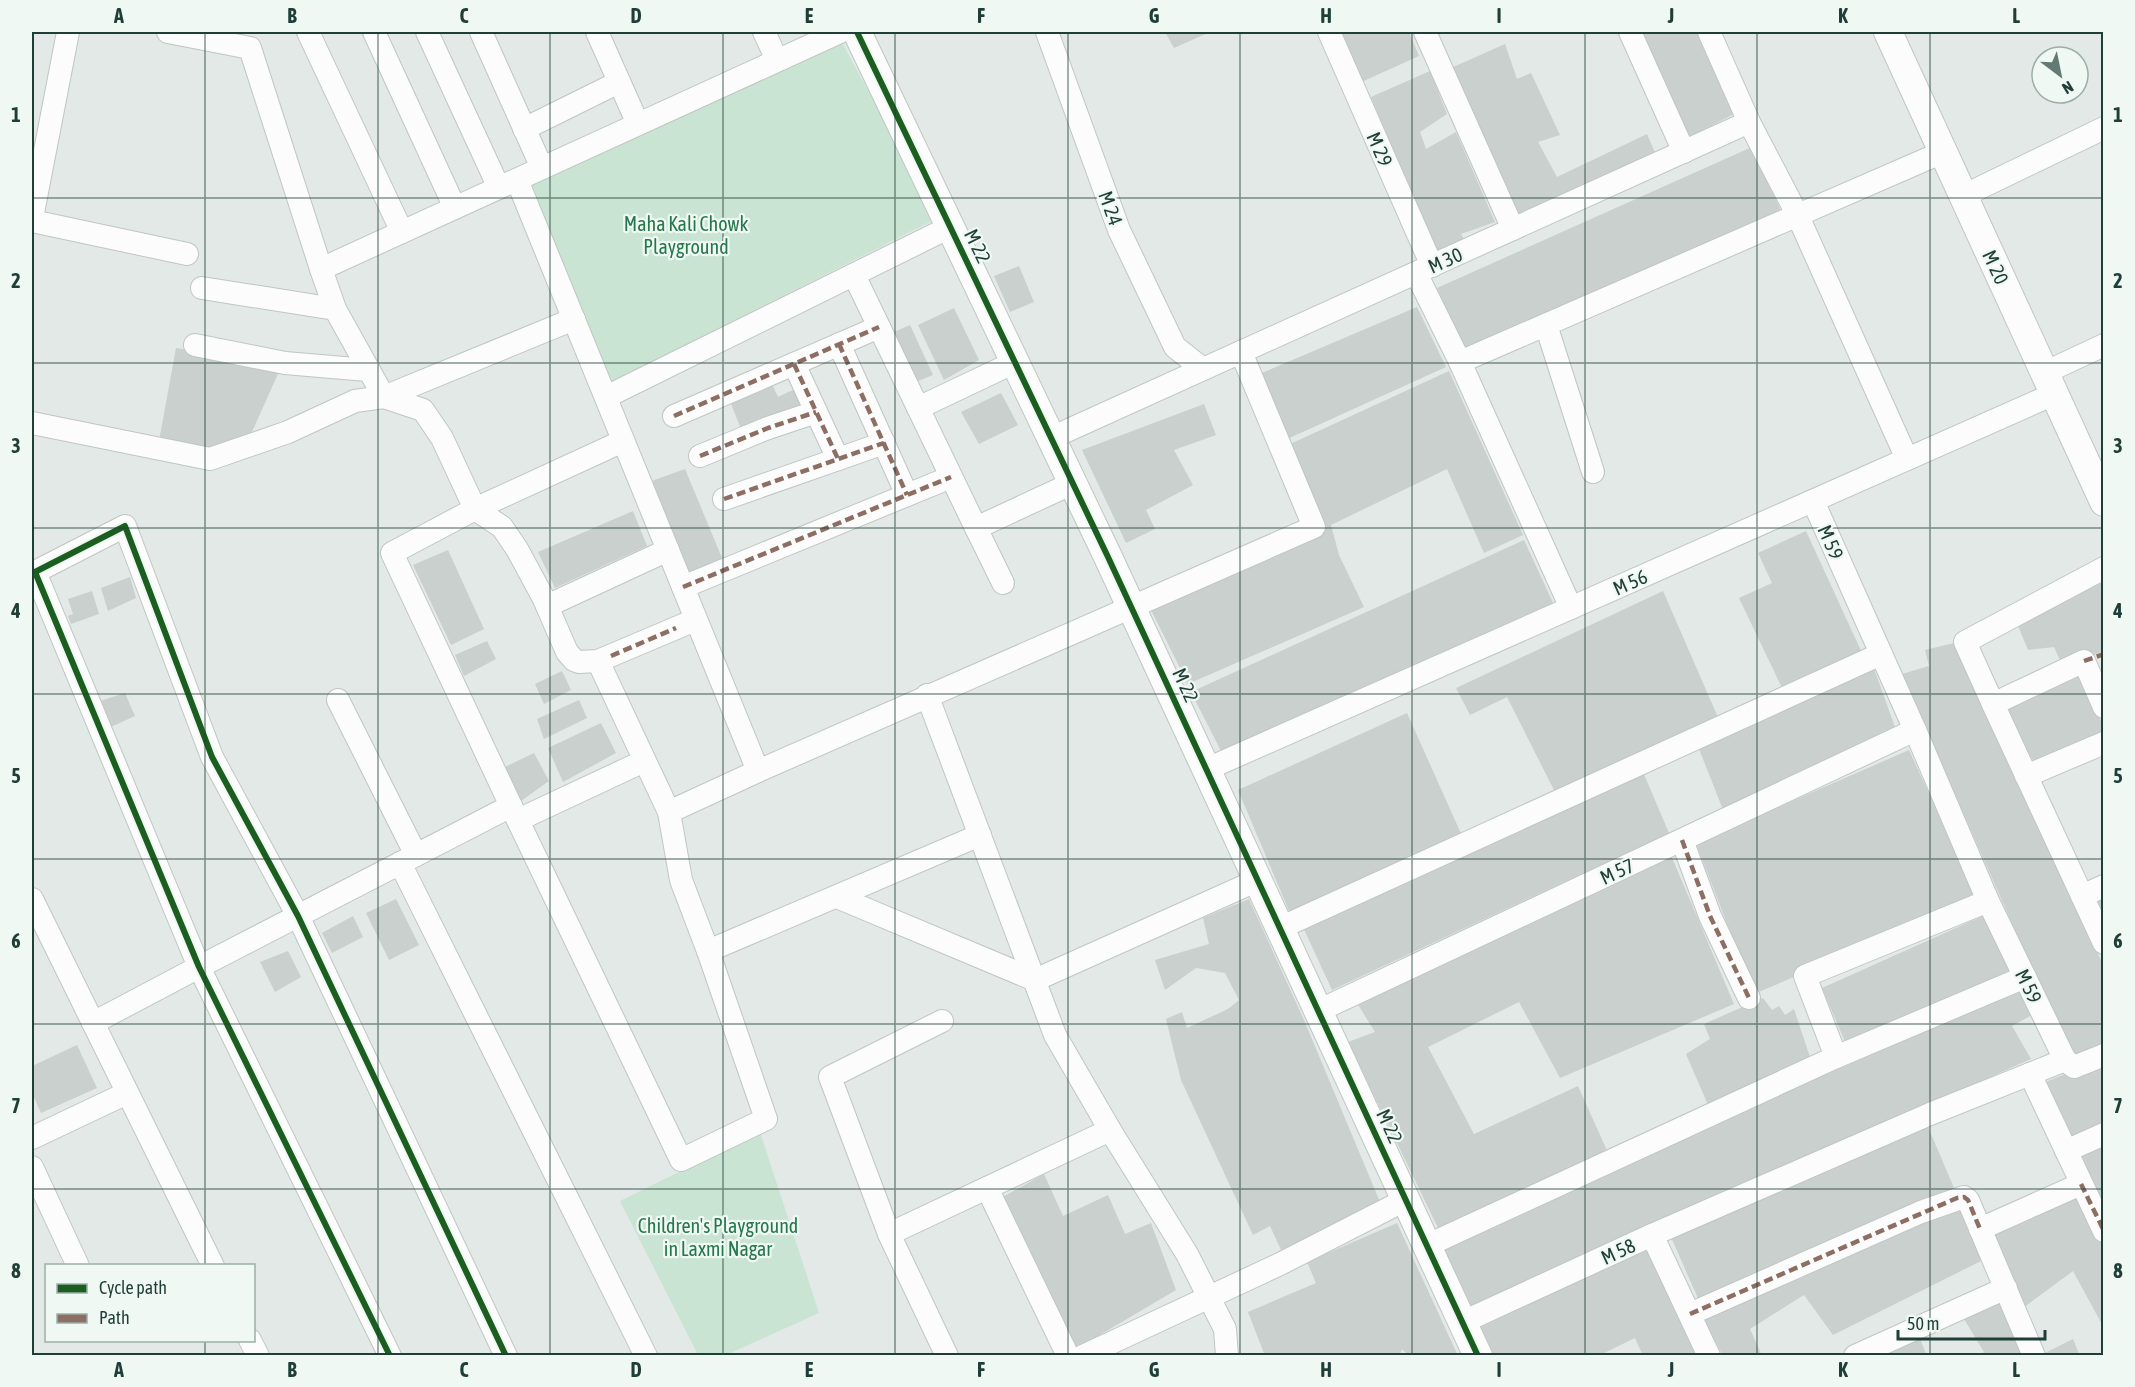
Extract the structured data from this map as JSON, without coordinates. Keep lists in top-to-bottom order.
{
  "streets": {
    "street": [
      "M 29",
      "M 24",
      "M 22",
      "M 30",
      "M 20",
      "M 59",
      "M 56",
      "M 57",
      "M 58"
    ]
  },
  "crossings": [
    ["M 29", "M 30"],
    ["M 29", "M 56"],
    ["M 24", "M 30"],
    ["M 22", "M 30"],
    ["M 22", "M 56"],
    ["M 22", "M 57"],
    ["M 22", "M 58"],
    ["M 20", "M 56"],
    ["M 59", "M 56"],
    ["M 59", "M 57"]
  ],
  "parks": ["Maha Kali Chowk Playground", "Children's Playground in Laxmi Nagar"],
  "legend": ["Cycle path", "Path"],
  "scale_bar": "50 m",
  "north": "bottom right",
  "grid": {
    "columns": [
      "A",
      "B",
      "C",
      "D",
      "E",
      "F",
      "G",
      "H",
      "I",
      "J",
      "K",
      "L"
    ],
    "rows": [
      "1",
      "2",
      "3",
      "4",
      "5",
      "6",
      "7",
      "8"
    ]
  }
}
